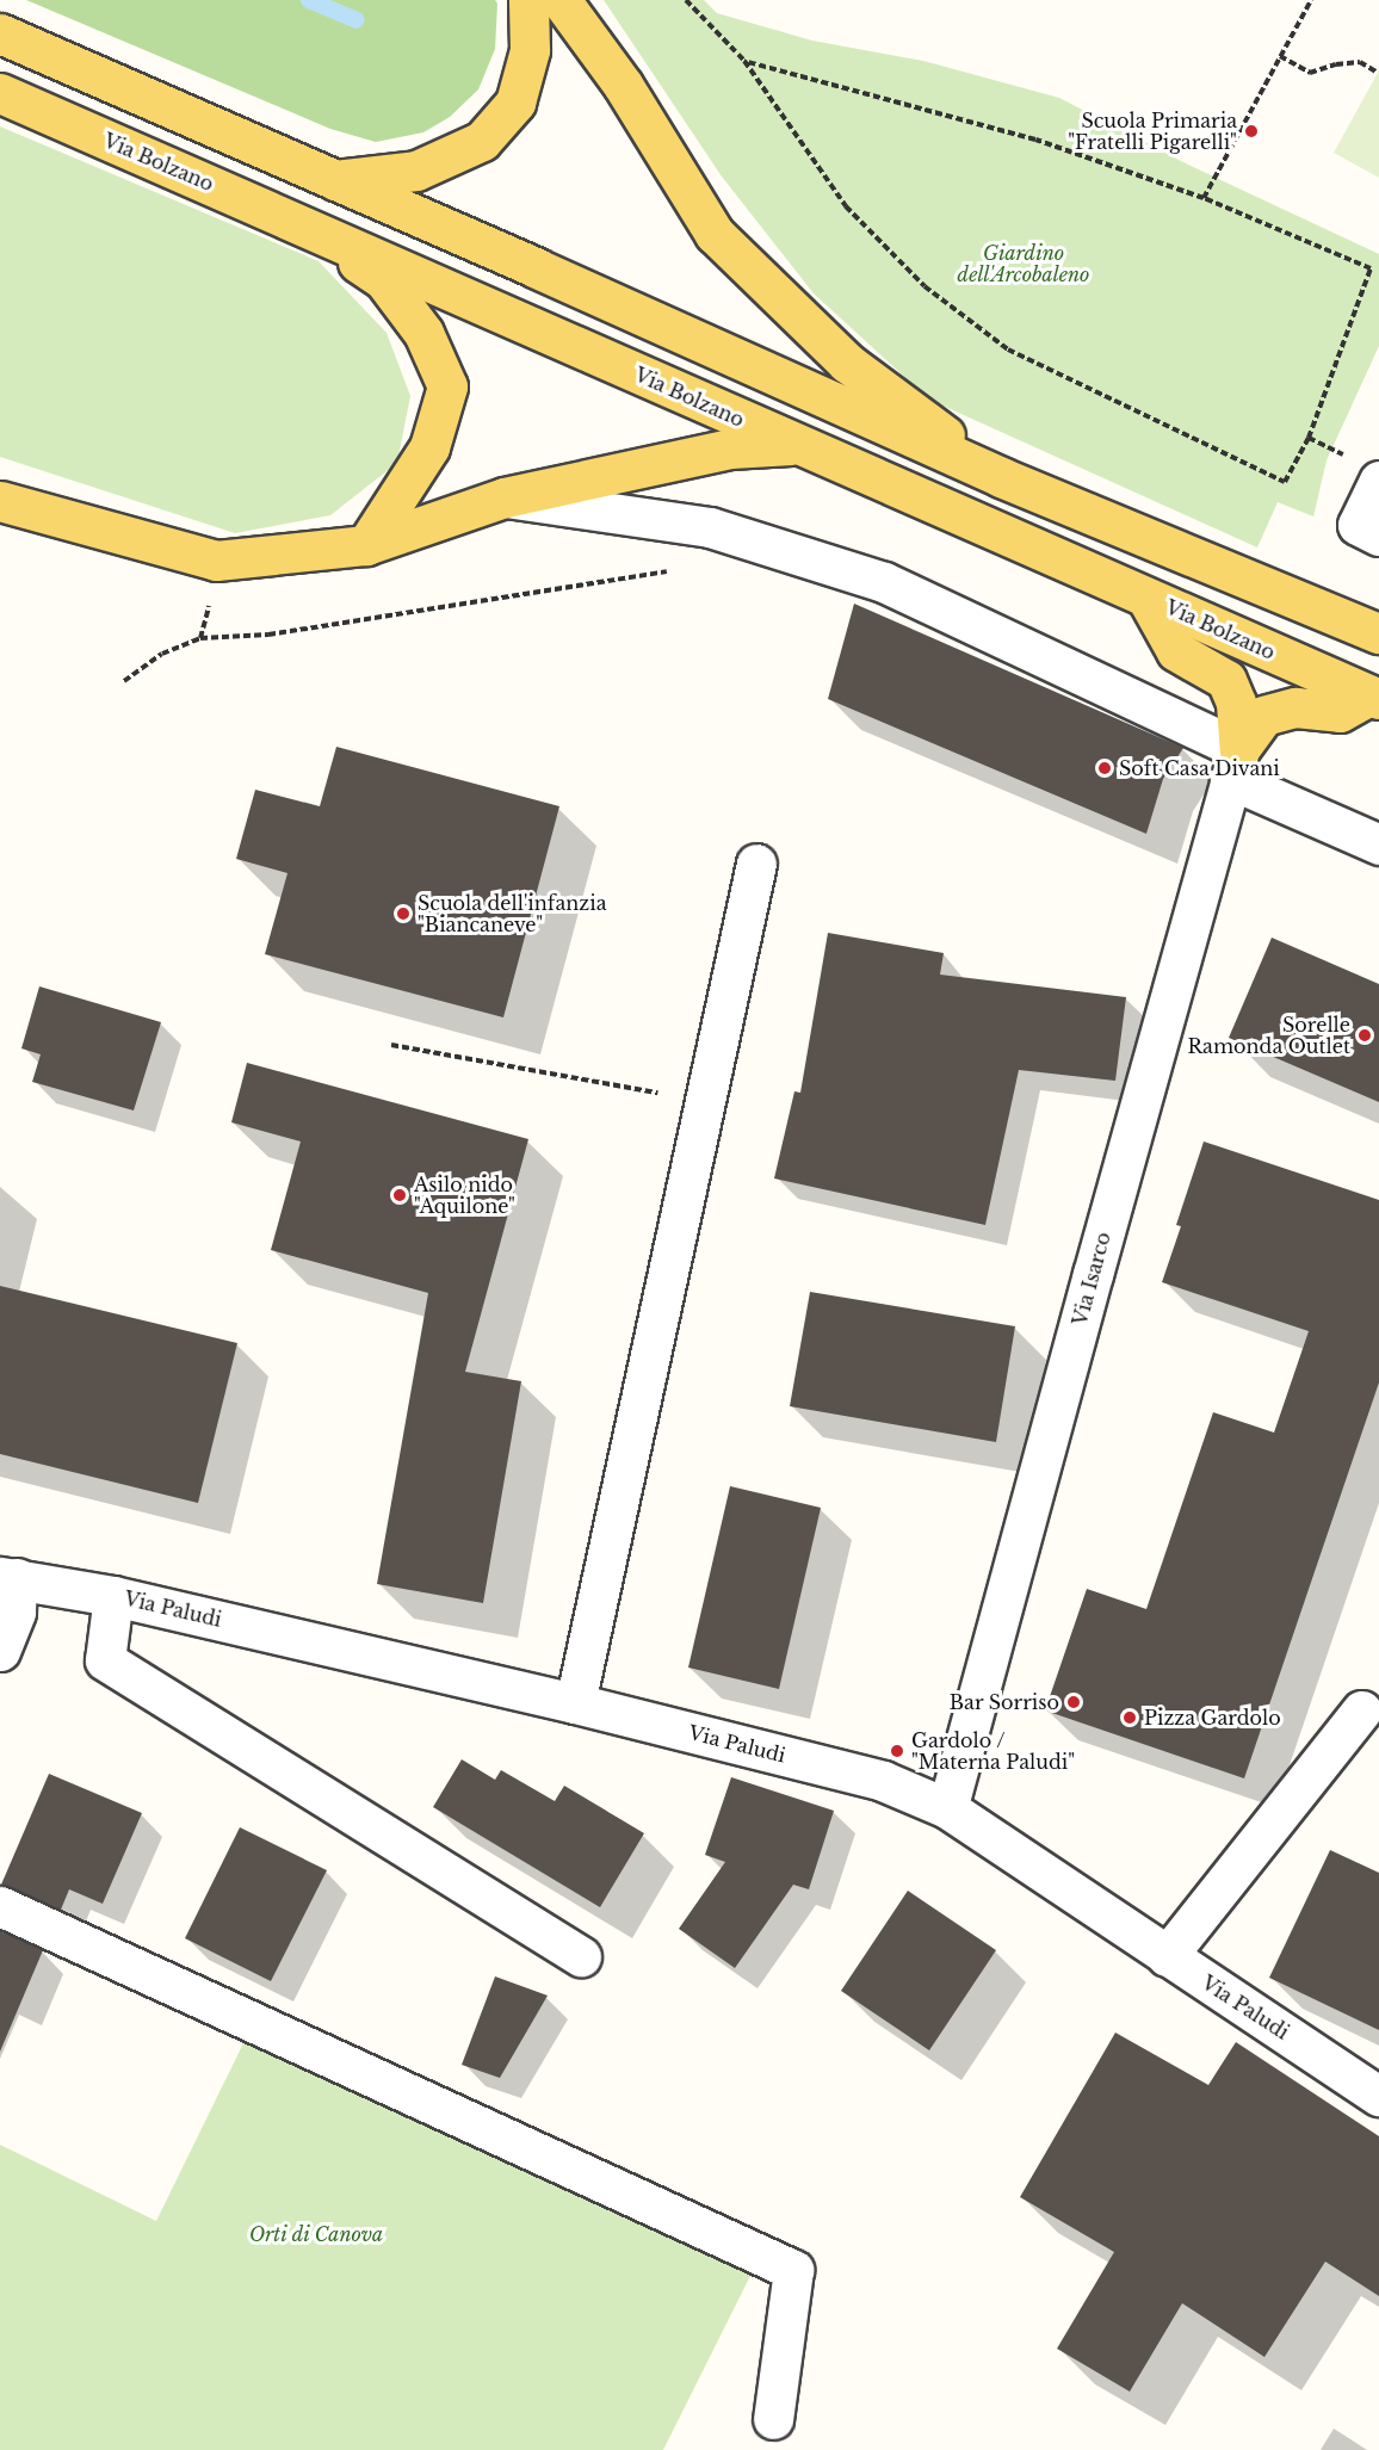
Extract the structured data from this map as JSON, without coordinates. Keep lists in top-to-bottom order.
{
  "streets": {
    "main road": ["Via Bolzano"],
    "street": ["Via Isarco", "Via Paludi"]
  },
  "crossings": [
    ["Via Isarco", "Via Paludi"]
  ],
  "parks": ["Giardino dell'Arcobaleno", "Orti di Canova"],
  "places": [
    "Scuola Primaria \"Fratelli Pigarelli\"",
    "Soft Casa Divani",
    "Scuola dell'infanzia \"Biancaneve\"",
    "Sorelle Ramonda Outlet",
    "Asilo nido \"Aquilone\"",
    "Bar Sorriso",
    "Pizza Gardolo",
    "Gardolo / \"Materna Paludi\""
  ]
}
